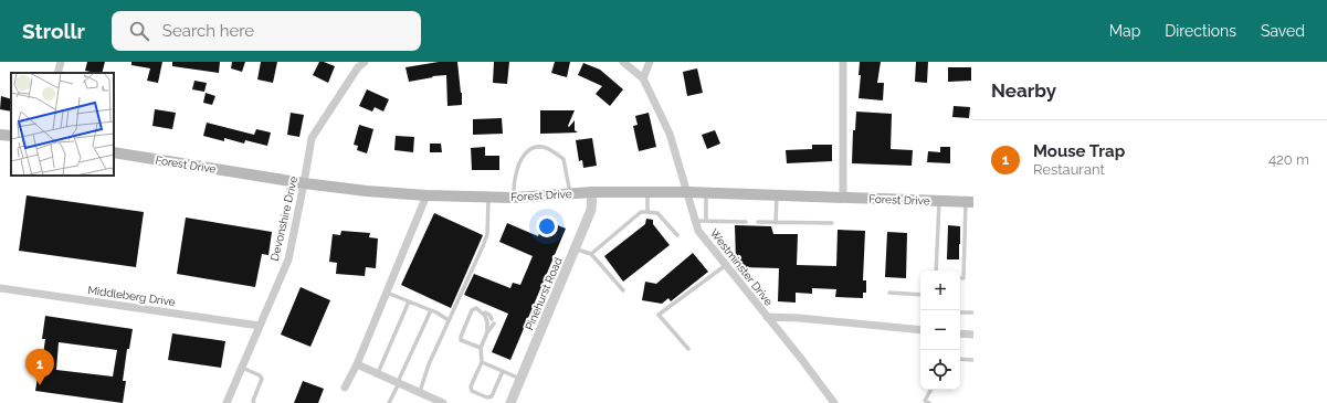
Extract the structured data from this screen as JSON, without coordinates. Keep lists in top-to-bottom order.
{
  "streets": {
    "main road": ["Forest Drive"],
    "street": [
      "Devonshire Drive",
      "Westminster Drive",
      "Pinehurst Road",
      "Middleberg Drive"
    ]
  },
  "crossings": [
    ["Forest Drive", "Devonshire Drive"],
    ["Forest Drive", "Westminster Drive"],
    ["Forest Drive", "Pinehurst Road"],
    ["Devonshire Drive", "Middleberg Drive"]
  ],
  "page": {
    "header": "Strollr",
    "search": "Search here",
    "nav": ["Map", "Directions", "Saved"],
    "heading": "Nearby",
    "list": [
      {
        "mark": "1",
        "name": "Mouse Trap",
        "note": "Restaurant",
        "value": "420 m"
      }
    ],
    "map_buttons": ["+", "−"],
    "pins": "1"
  }
}
